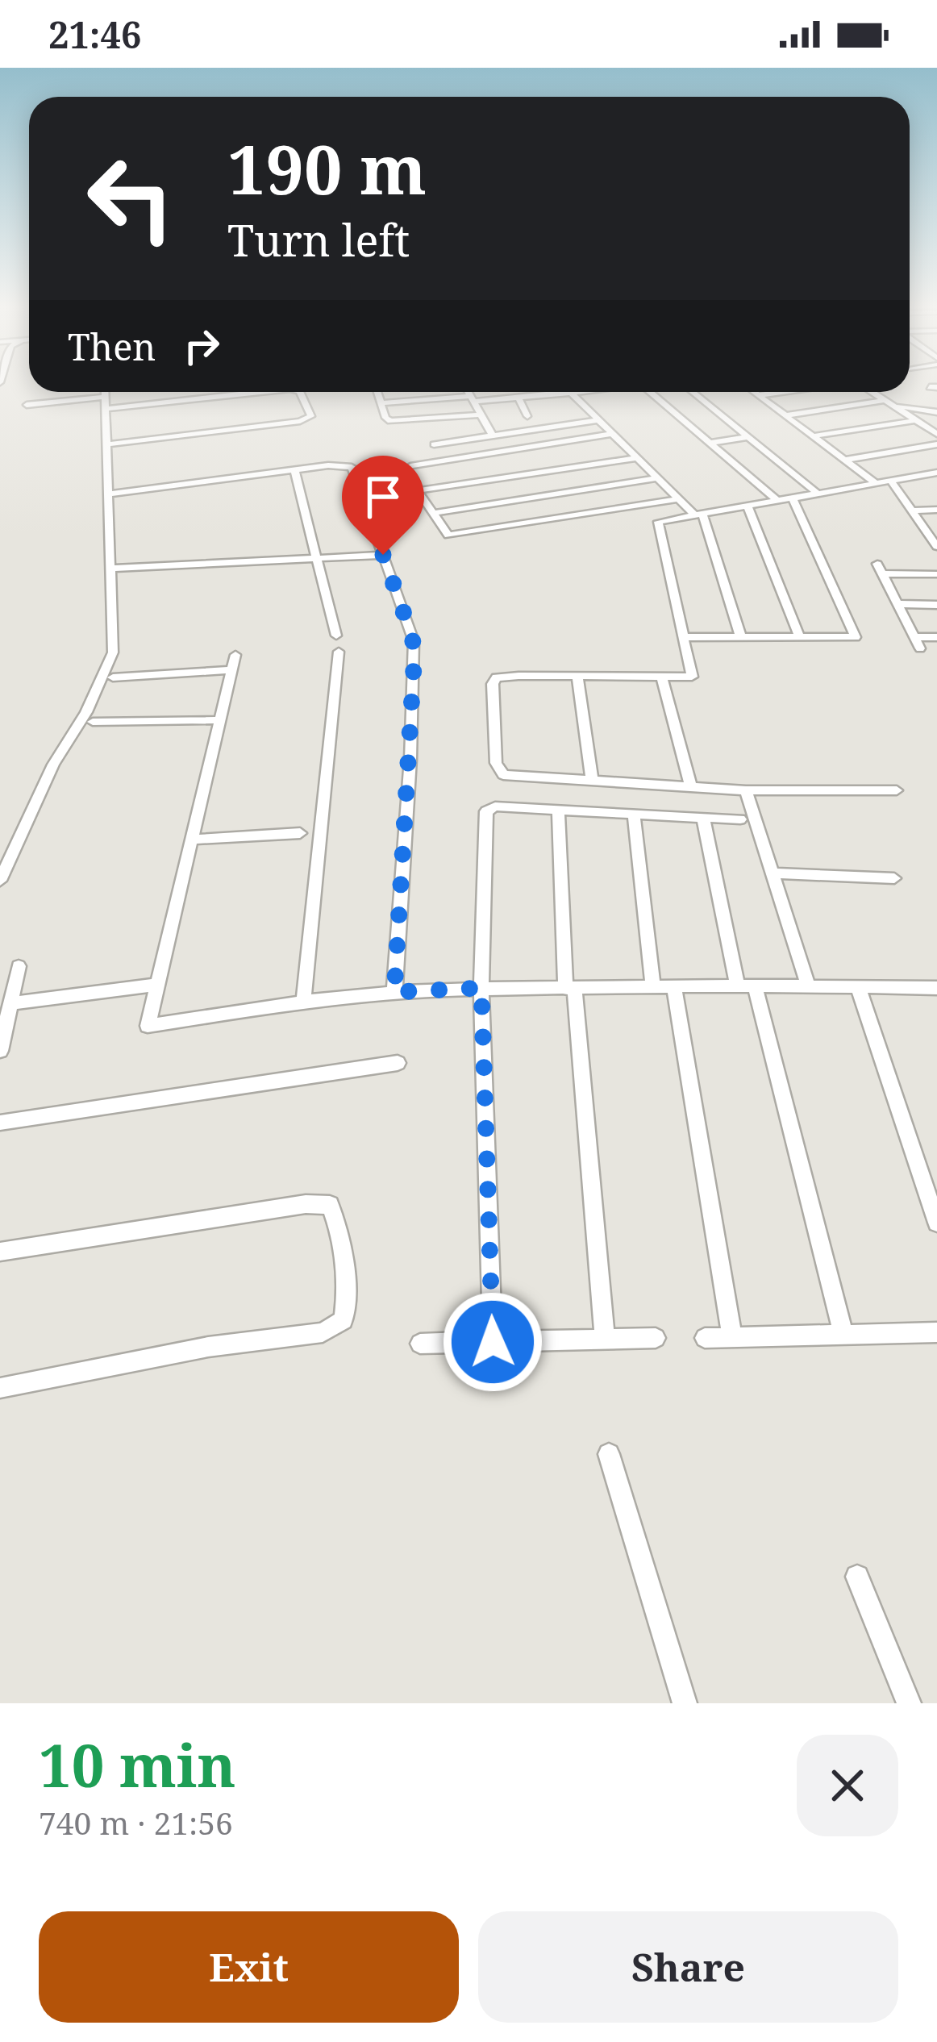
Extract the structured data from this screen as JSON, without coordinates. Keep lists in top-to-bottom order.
{
  "page": {
    "status": "21:46",
    "turn": ["190 m", "Turn left"],
    "then": "Then",
    "heading": ["10 min", "740 m · 21:56"],
    "buttons": ["Exit", "Share"]
  }
}
